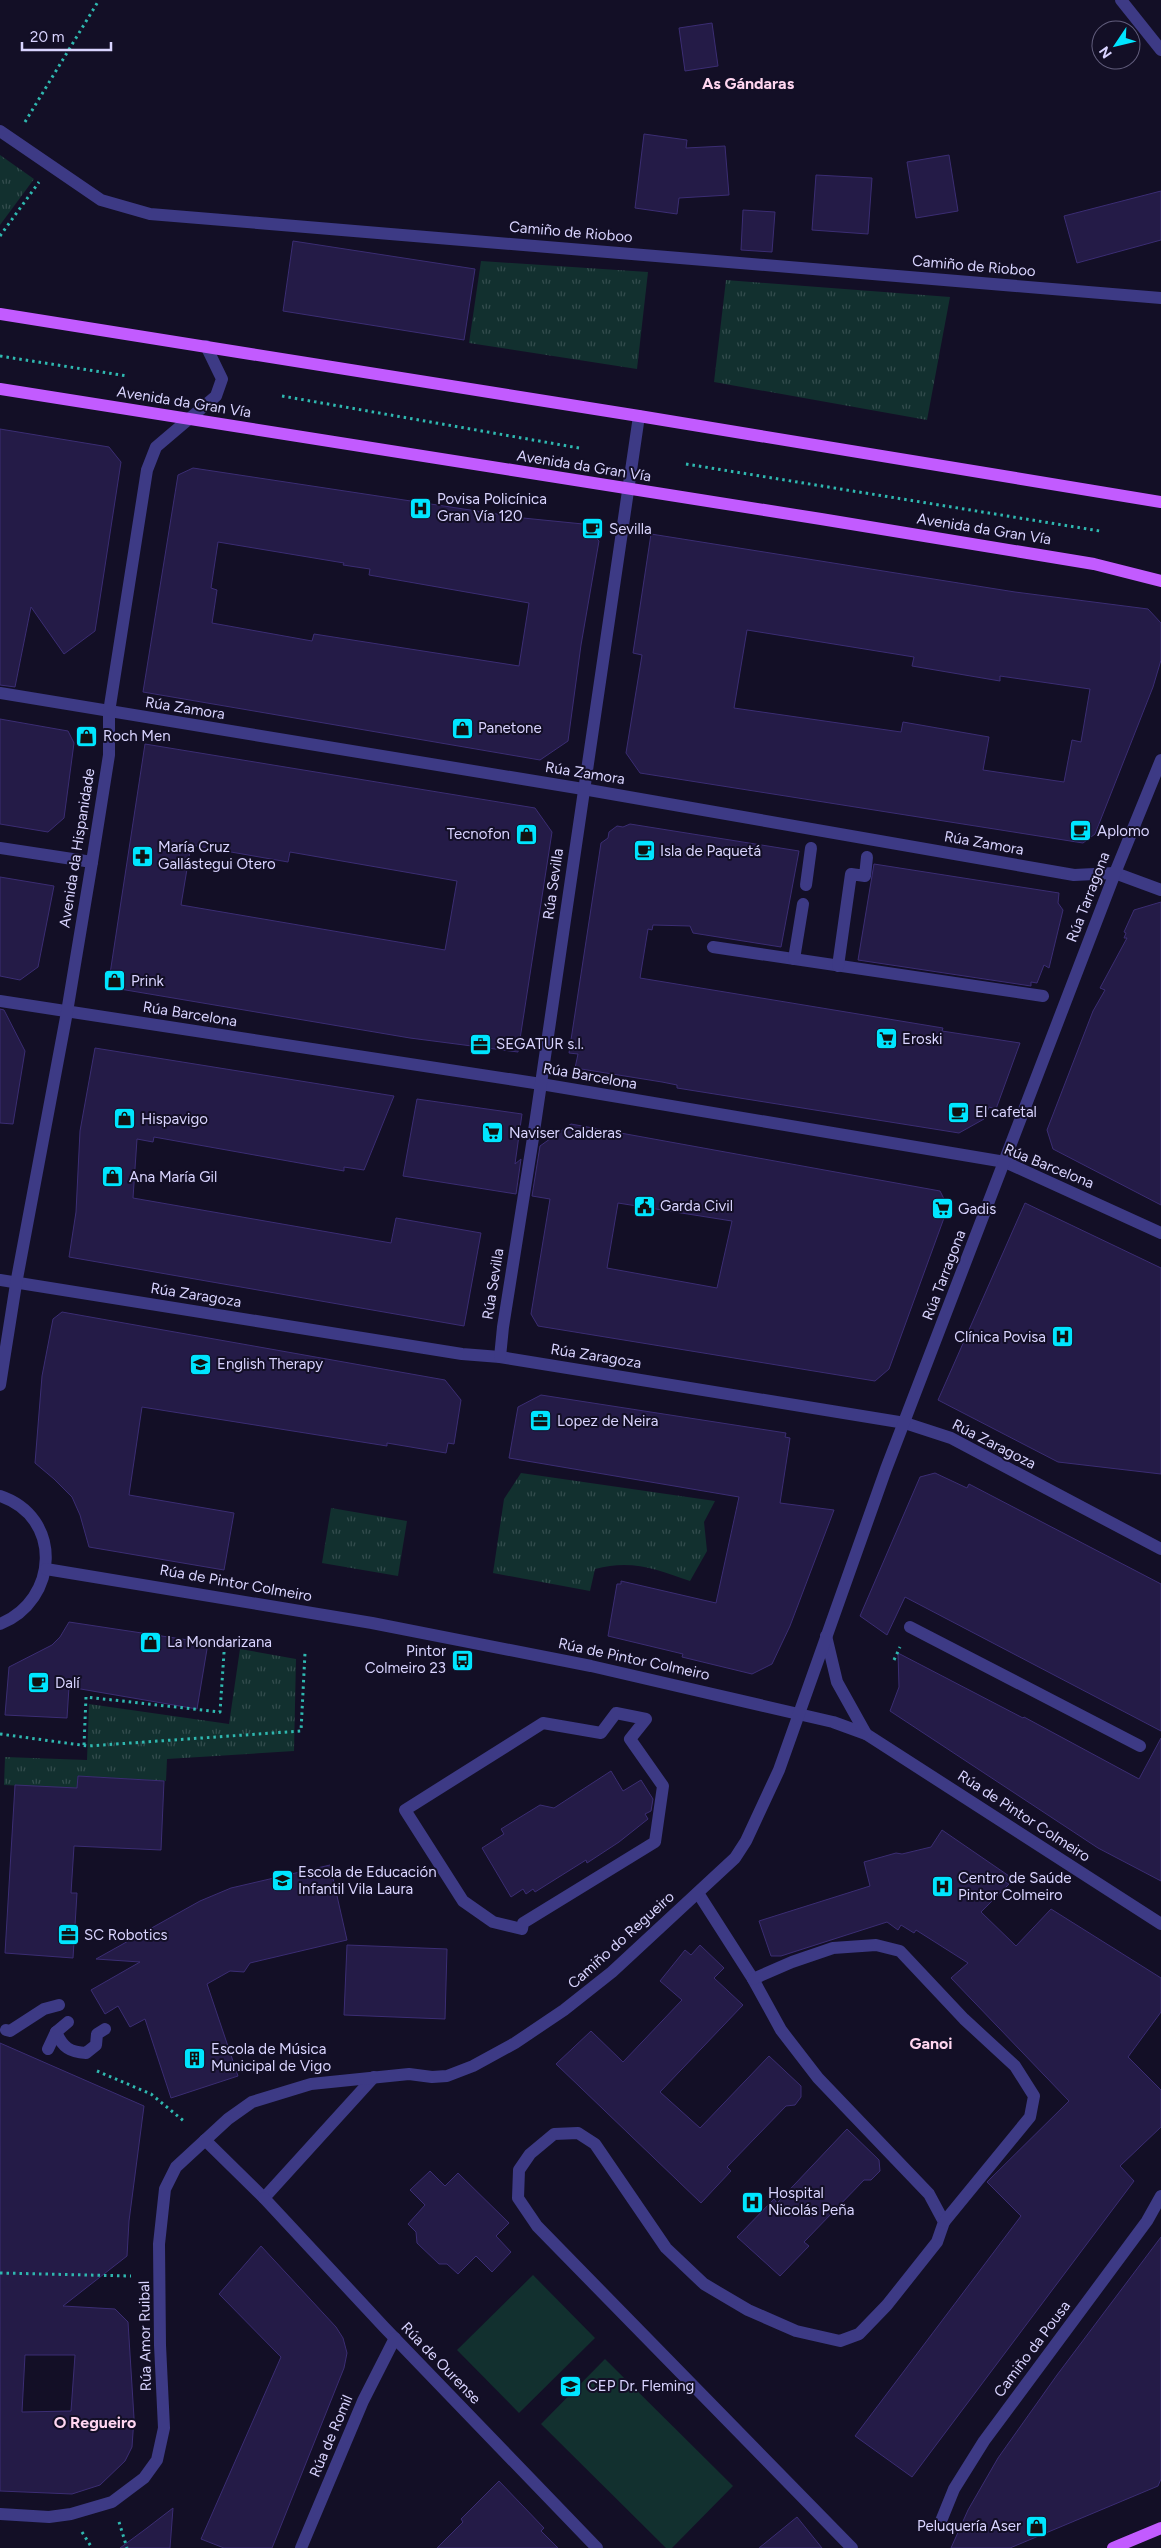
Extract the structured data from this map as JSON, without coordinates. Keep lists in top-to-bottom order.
{
  "streets": {
    "main road": ["Avenida da Gran Vía"],
    "street": [
      "Camiño de Rioboo",
      "Rúa Zamora",
      "Avenida da Hispanidade",
      "Rúa Sevilla",
      "Rúa Tarragona",
      "Rúa Barcelona",
      "Rúa Zaragoza",
      "Rúa de Pintor Colmeiro",
      "Camiño do Regueiro",
      "Rúa Amor Ruibal",
      "Camiño da Pousa",
      "Rúa de Ourense",
      "Rúa de Romil"
    ]
  },
  "crossings": [
    ["Avenida da Gran Vía", "Avenida da Hispanidade"],
    ["Avenida da Gran Vía", "Rúa Sevilla"],
    ["Rúa Zamora", "Avenida da Hispanidade"],
    ["Rúa Zamora", "Rúa Sevilla"],
    ["Rúa Zamora", "Rúa Tarragona"],
    ["Avenida da Hispanidade", "Rúa Barcelona"],
    ["Avenida da Hispanidade", "Rúa Zaragoza"],
    ["Rúa Sevilla", "Rúa Barcelona"],
    ["Rúa Sevilla", "Rúa Zaragoza"],
    ["Rúa Tarragona", "Rúa Barcelona"],
    ["Rúa Tarragona", "Rúa Zaragoza"],
    ["Rúa Tarragona", "Rúa de Pintor Colmeiro"],
    ["Rúa Tarragona", "Camiño do Regueiro"],
    ["Rúa de Pintor Colmeiro", "Camiño do Regueiro"],
    ["Camiño do Regueiro", "Rúa Amor Ruibal"],
    ["Rúa de Ourense", "Rúa de Romil"]
  ],
  "districts": ["As Gándaras", "Ganoi", "O Regueiro"],
  "places": {
    "hospital": [
      "Povisa Policínica Gran Vía 120",
      "Clínica Povisa",
      "Centro de Saúde Pintor Colmeiro",
      "Hospital Nicolás Peña"
    ],
    "cafe": [
      "Sevilla",
      "Aplomo",
      "Isla de Paquetá",
      "El cafetal",
      "Dalí"
    ],
    "shop": [
      "Panetone",
      "Roch Men",
      "Tecnofon",
      "Prink",
      "Hispavigo",
      "Ana María Gil",
      "La Mondarizana",
      "Peluquería Aser"
    ],
    "pharmacy": ["María Cruz Gallástegui Otero"],
    "supermarket": ["Eroski", "Naviser Calderas", "Gadis"],
    "office": ["SEGATUR s.l.", "Lopez de Neira", "SC Robotics"],
    "public building": ["Garda Civil"],
    "school or university": ["English Therapy", "Escola de Educación Infantil Vila Laura", "CEP Dr. Fleming"],
    "bus stop": ["Pintor Colmeiro 23"],
    "building": ["Escola de Música Municipal de Vigo"]
  },
  "scale_bar": "20 m",
  "north": "bottom left"
}
